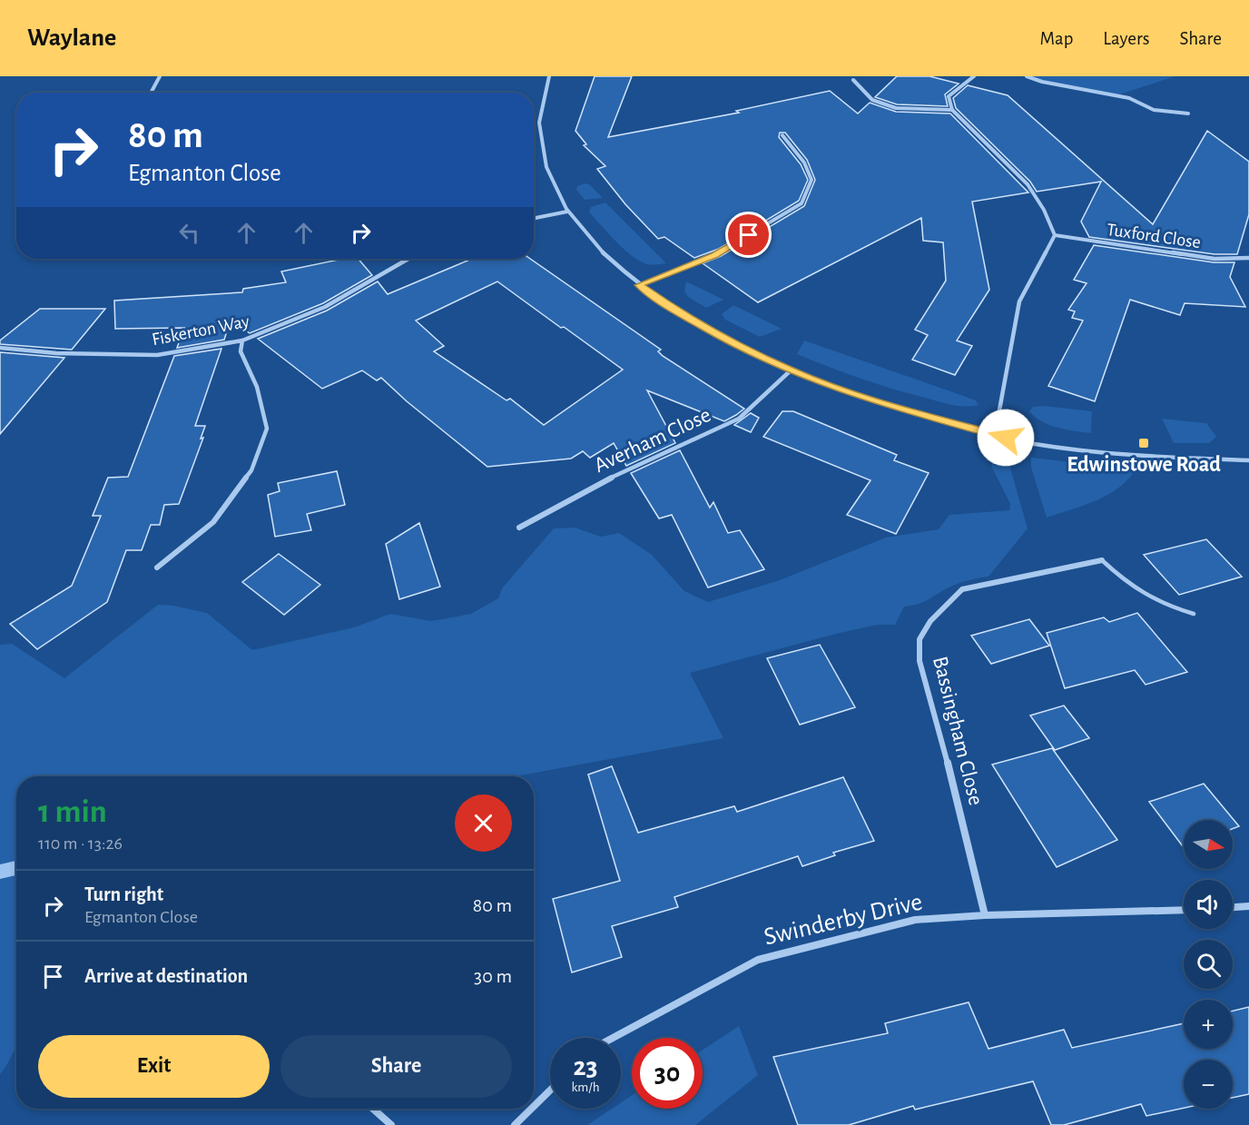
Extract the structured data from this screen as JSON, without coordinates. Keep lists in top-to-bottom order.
{
  "streets": {
    "street": [
      "Tuxford Close",
      "Fiskerton Way",
      "Averham Close",
      "Bassingham Close",
      "Swinderby Drive"
    ]
  },
  "crossings": [
    ["Bassingham Close", "Swinderby Drive"]
  ],
  "places": {
    "transit": ["Edwinstowe Road"]
  },
  "north": "right",
  "page": {
    "header": "Waylane",
    "nav": ["Map", "Layers", "Share"],
    "turn": ["80 m", "Egmanton Close"],
    "heading": ["1 min", "110 m · 13:26"],
    "map_buttons": ["+", "−"],
    "list": [
      {
        "name": "Turn right",
        "note": "Egmanton Close",
        "value": "80 m"
      },
      {
        "name": "Arrive at destination",
        "value": "30 m"
      }
    ],
    "buttons": ["Exit", "Share"],
    "speed": "23 km/h",
    "limit": "30"
  }
}
